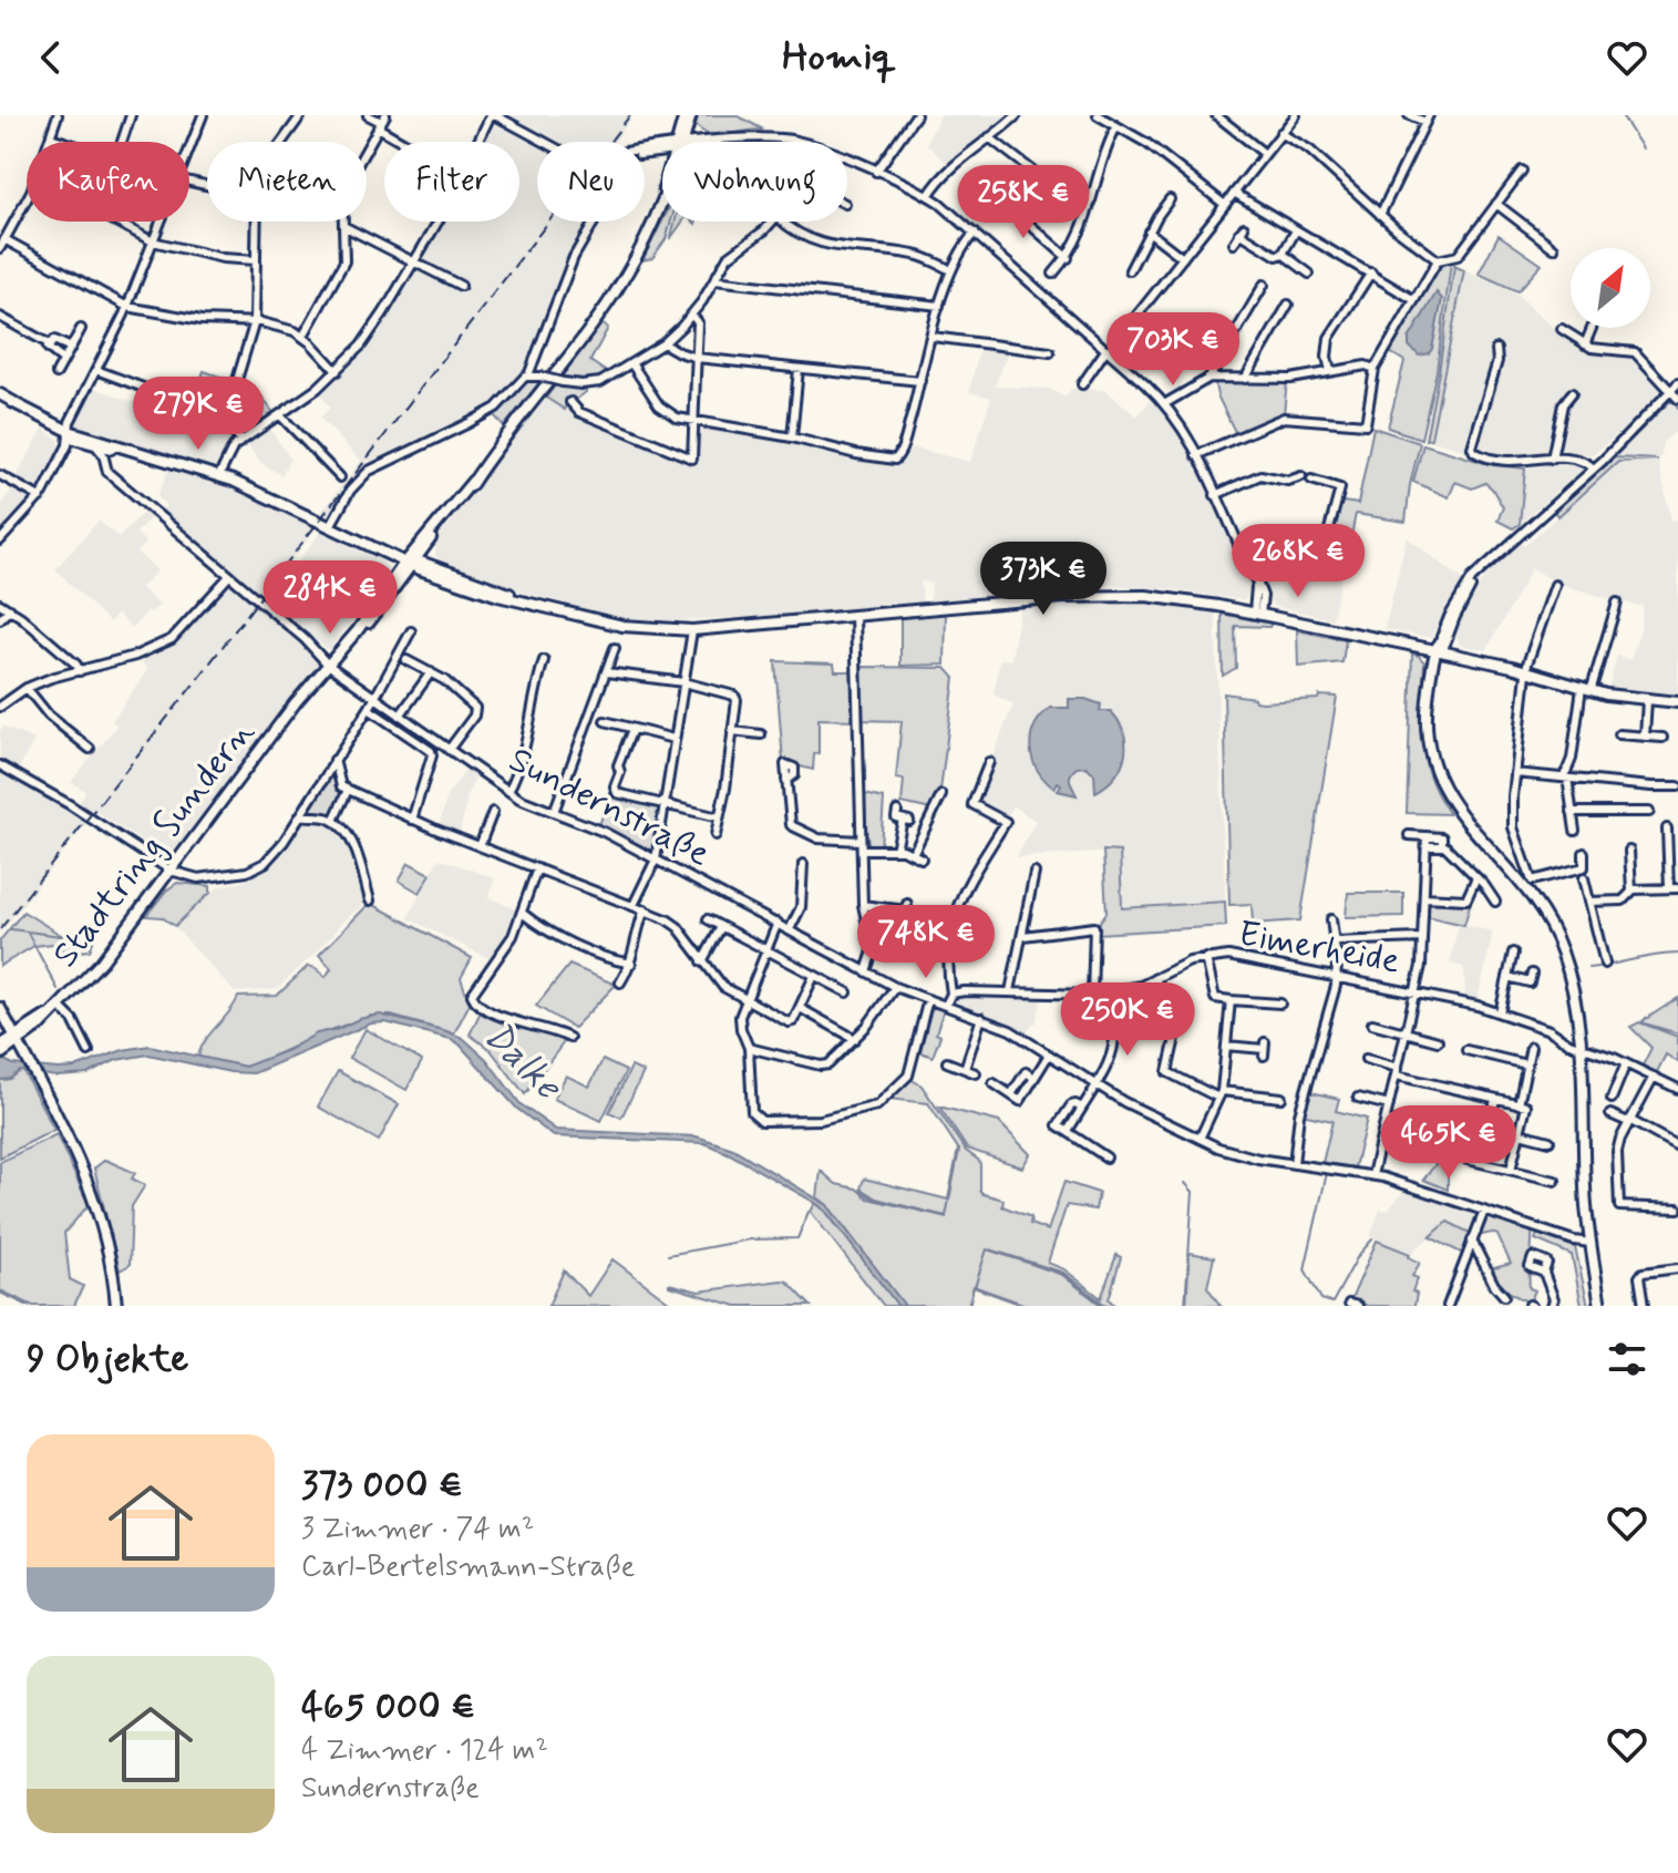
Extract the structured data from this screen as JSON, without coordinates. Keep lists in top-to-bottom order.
{
  "streets": {
    "main road": ["Stadtring Sundern"],
    "street": ["Sundernstraße", "Eimerheide"]
  },
  "crossings": [
    ["Sundernstraße", "Stadtring Sundern"]
  ],
  "water": ["Dalke"],
  "north": "top right",
  "page": {
    "header": "Homiq",
    "chip": [
      "Kaufen",
      "Mieten",
      "Filter",
      "Neu",
      "Wohnung"
    ],
    "price": [
      "258K €",
      "703K €",
      "279K €",
      "268K €",
      "373K €",
      "284K €",
      "748K €",
      "250K €",
      "465K €"
    ],
    "heading": "9 Objekte",
    "list": [
      {
        "name": "373 000 €",
        "note": "3 Zimmer · 74 m² · Carl-Bertelsmann-Straße"
      },
      {
        "name": "465 000 €",
        "note": "4 Zimmer · 124 m² · Sundernstraße"
      }
    ]
  }
}
